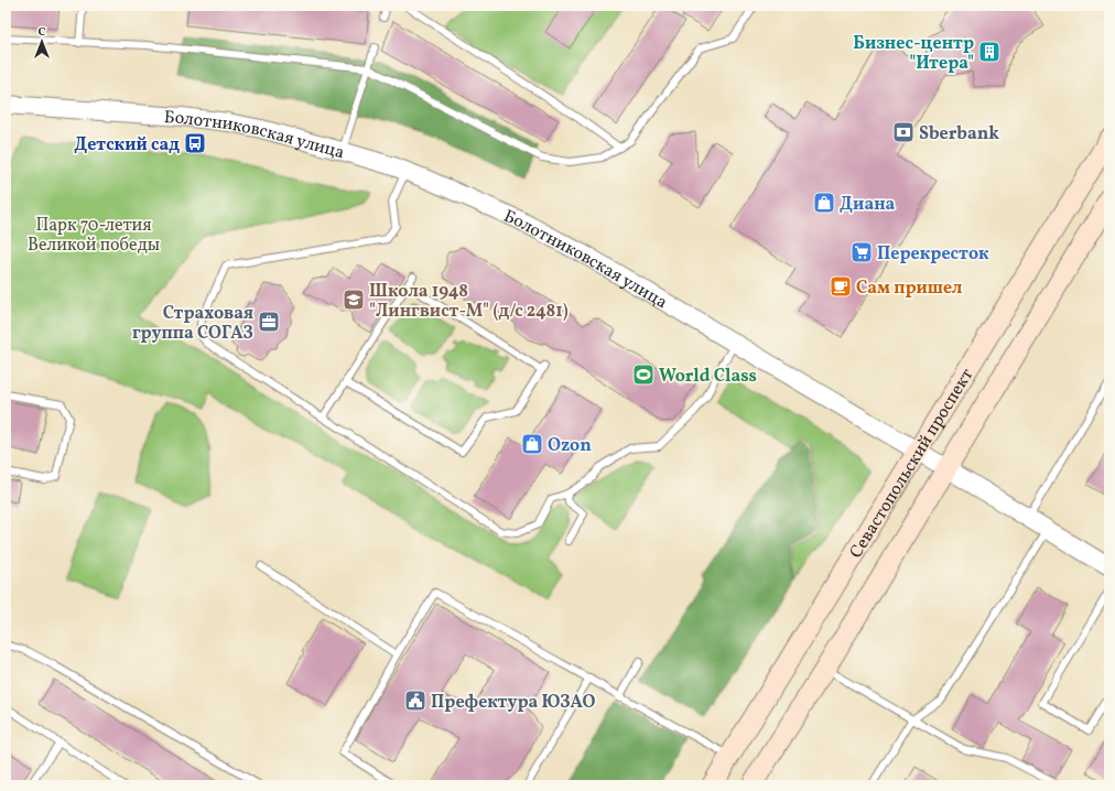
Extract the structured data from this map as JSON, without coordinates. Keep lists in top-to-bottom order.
{
  "streets": {
    "main road": ["Севастопольский проспект"],
    "street": ["Болотниковская улица"]
  },
  "crossings": [
    ["Болотниковская улица", "Севастопольский проспект"]
  ],
  "parks": ["Парк 70-летия Великой победы"],
  "places": {
    "building": ["Бизнес-центр \"Итера\""],
    "bank": ["Sberbank"],
    "bus stop": ["Детский сад"],
    "shop": ["Диана", "Ozon"],
    "supermarket": ["Перекресток"],
    "cafe": ["Сам пришел"],
    "school or university": ["Школа 1948 \"Лингвист-М\" (д/с 2481)"],
    "office": ["Страховая группа СОГАЗ"],
    "sports": ["World Class"],
    "public building": ["Префектура ЮЗАО"]
  },
  "north": "top"
}
